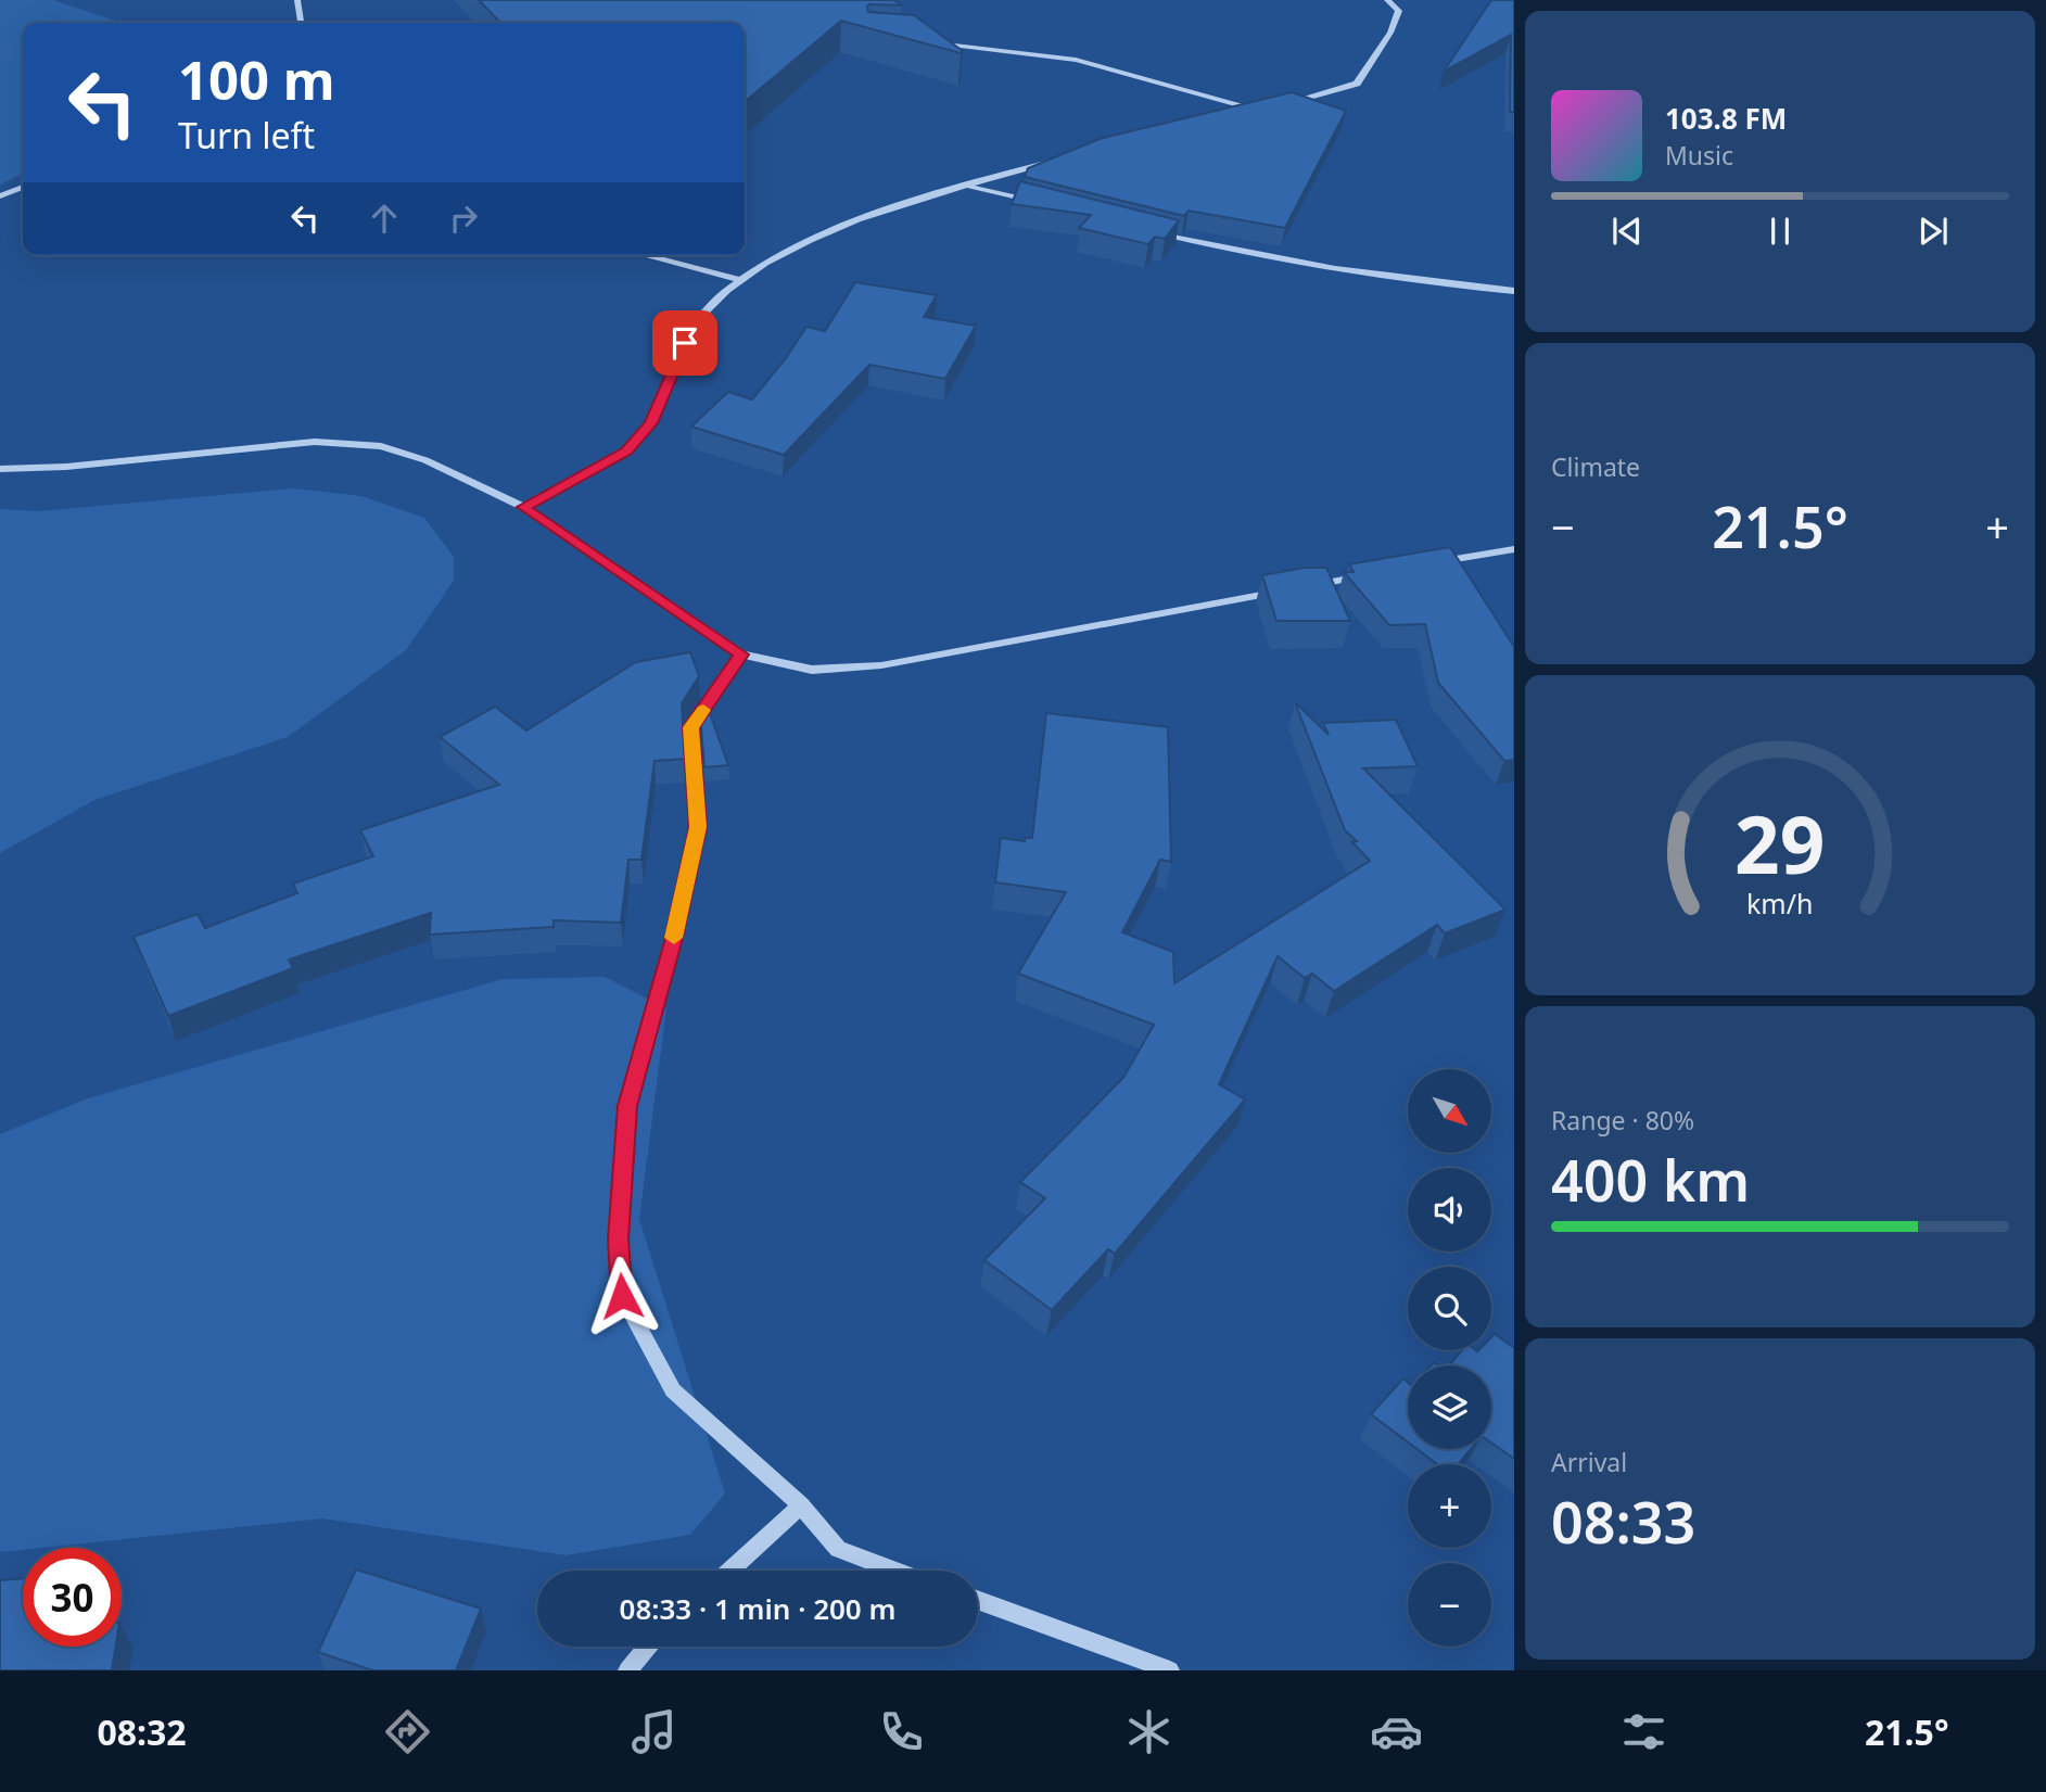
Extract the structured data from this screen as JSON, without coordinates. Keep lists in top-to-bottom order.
{
  "north": "bottom right",
  "page": {
    "turn": ["100 m", "Turn left"],
    "song": ["103.8 FM", "Music"],
    "tile": [
      "Climate",
      ["Range · 80%", "400 km"],
      ["Arrival", "08:33"]
    ],
    "heat": ["−", "21.5°", "+"],
    "map_buttons": ["+", "−"],
    "limit": "30",
    "trip": "08:33 · 1 min · 200 m",
    "tabs": ["08:32", "21.5°"],
    "gauge": ["29", "km/h"]
  }
}
